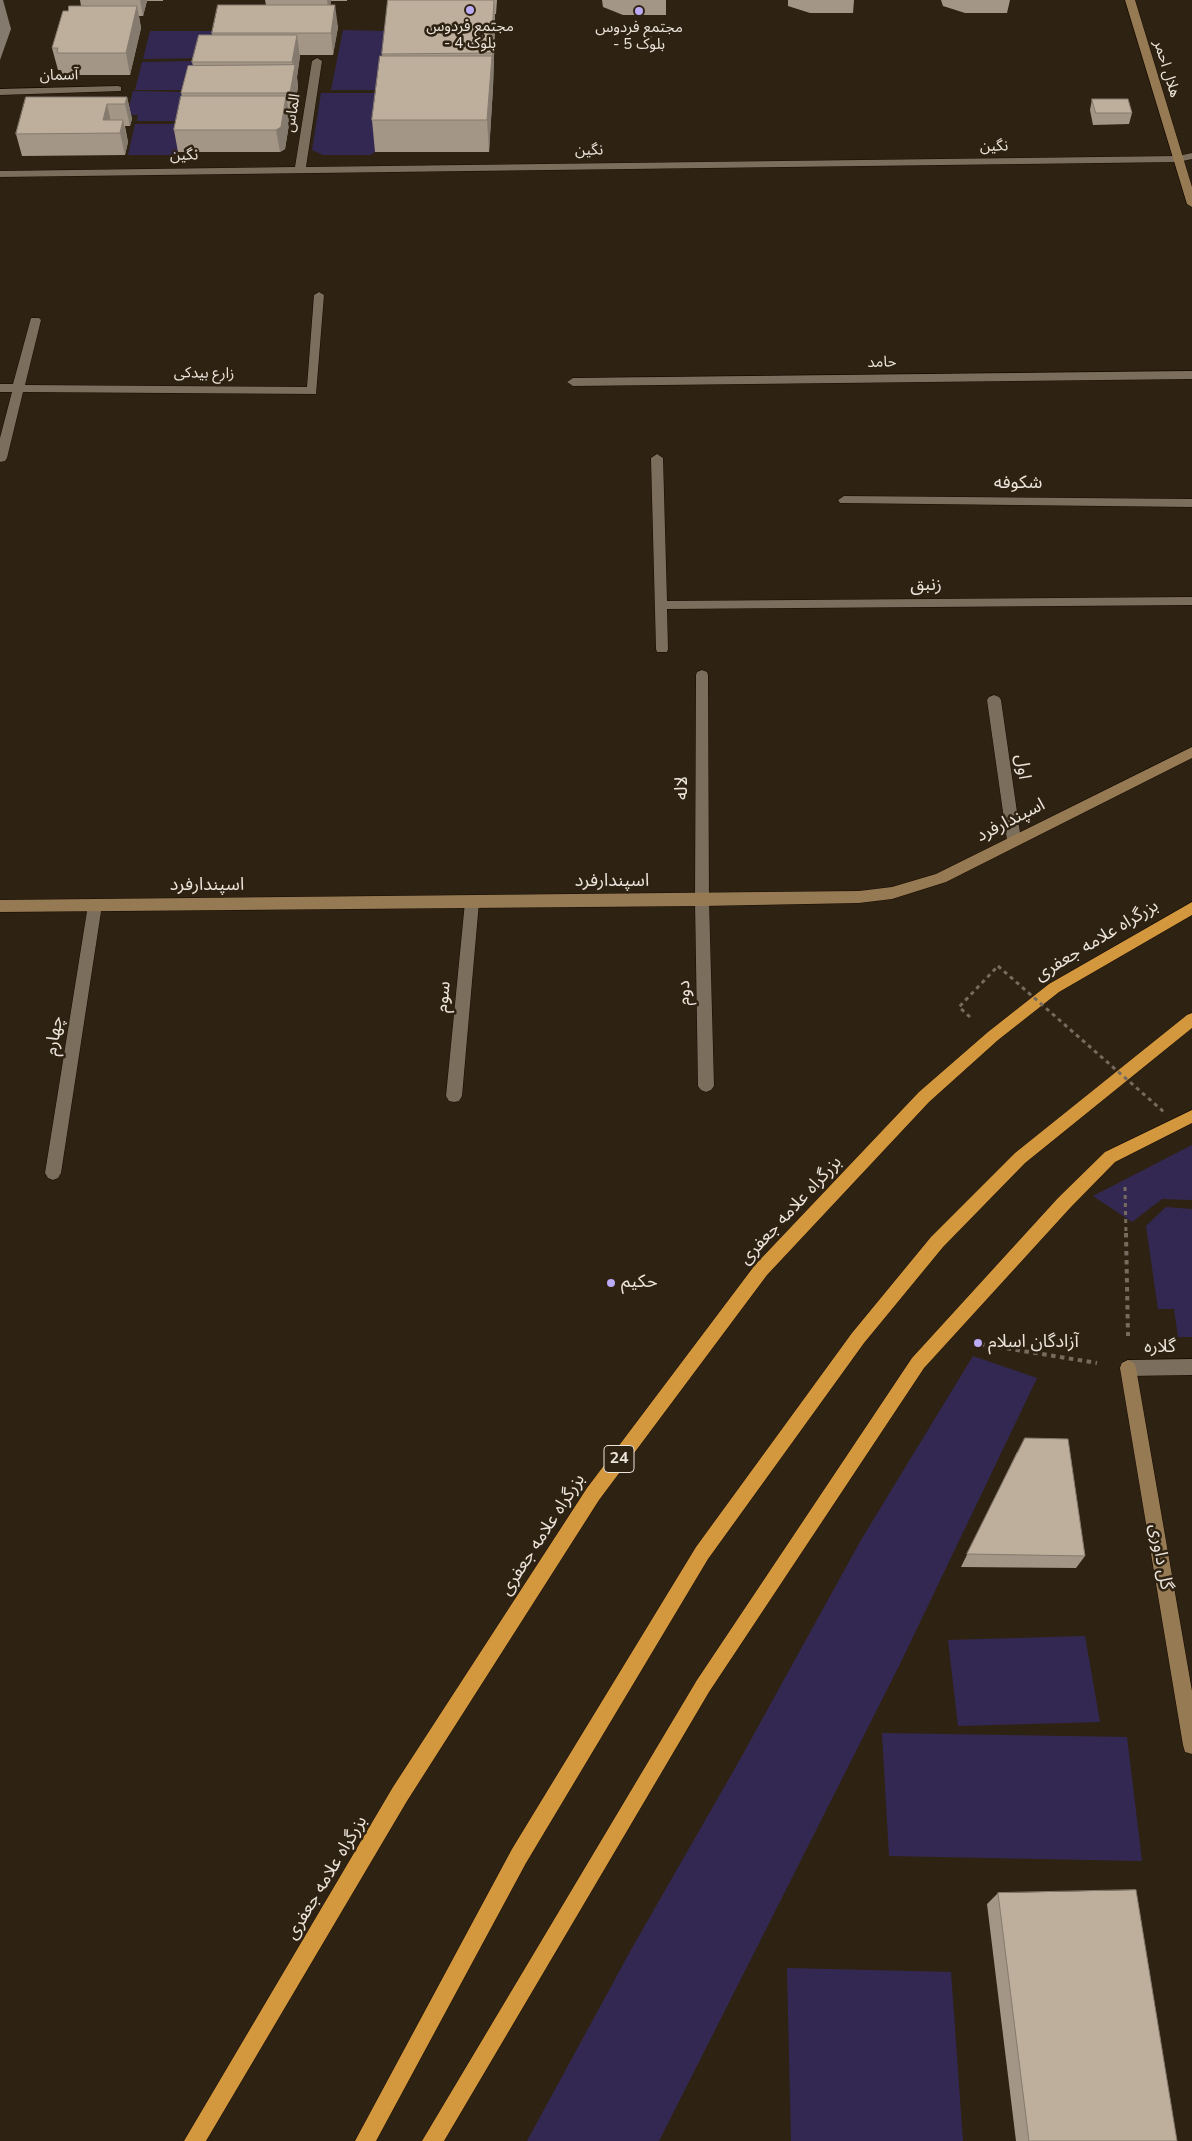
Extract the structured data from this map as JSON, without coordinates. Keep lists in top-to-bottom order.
{
  "streets": {
    "highway": ["بزرگراه علامه جعفری", "24"],
    "street": [
      "هلال احمر",
      "آسمان",
      "الماس",
      "نگین",
      "حامد",
      "زارع بیدکی",
      "شکوفه",
      "زنبق",
      "اول",
      "لاله",
      "اسپندارفرد",
      "دوم",
      "سوم",
      "چهارم",
      "گلاره",
      "گل داوری"
    ]
  },
  "crossings": [
    ["هلال احمر", "نگین"],
    ["الماس", "نگین"],
    ["اول", "اسپندارفرد"],
    ["لاله", "اسپندارفرد"],
    ["لاله", "دوم"],
    ["اسپندارفرد", "دوم"],
    ["اسپندارفرد", "سوم"],
    ["اسپندارفرد", "چهارم"],
    ["گلاره", "گل داوری"]
  ],
  "places": [
    "مجتمع فردوس - بلوک 4",
    "مجتمع فردوس - بلوک 5",
    "حکیم",
    "آزادگان اسلام"
  ]
}
